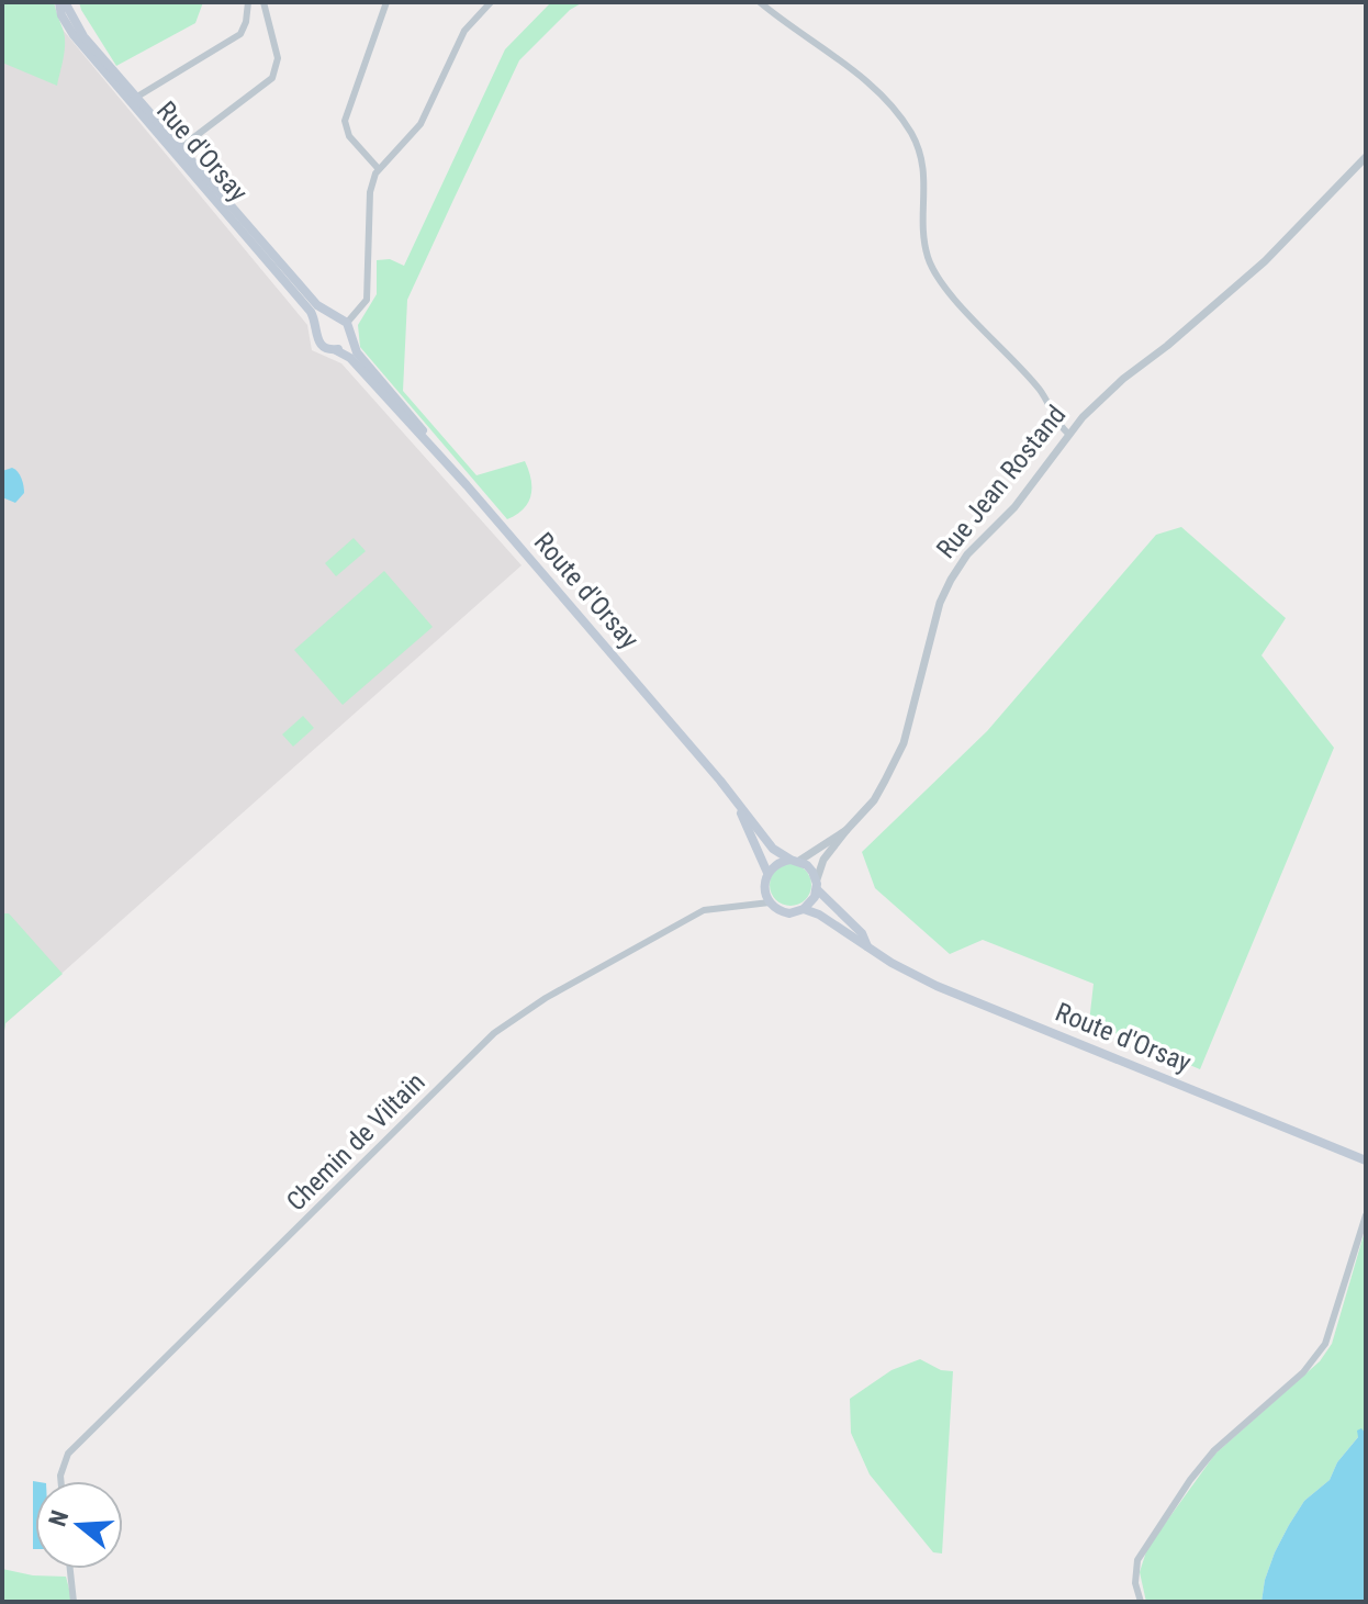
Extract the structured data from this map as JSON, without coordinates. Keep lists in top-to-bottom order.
{
  "streets": {
    "main road": ["Rue d'Orsay", "Route d'Orsay"],
    "street": ["Rue Jean Rostand", "Chemin de Viltain"]
  },
  "crossings": [
    ["Rue d'Orsay", "Route d'Orsay"],
    ["Rue Jean Rostand", "Route d'Orsay"],
    ["Rue Jean Rostand", "Chemin de Viltain"],
    ["Route d'Orsay", "Chemin de Viltain"]
  ],
  "north": "left"
}
